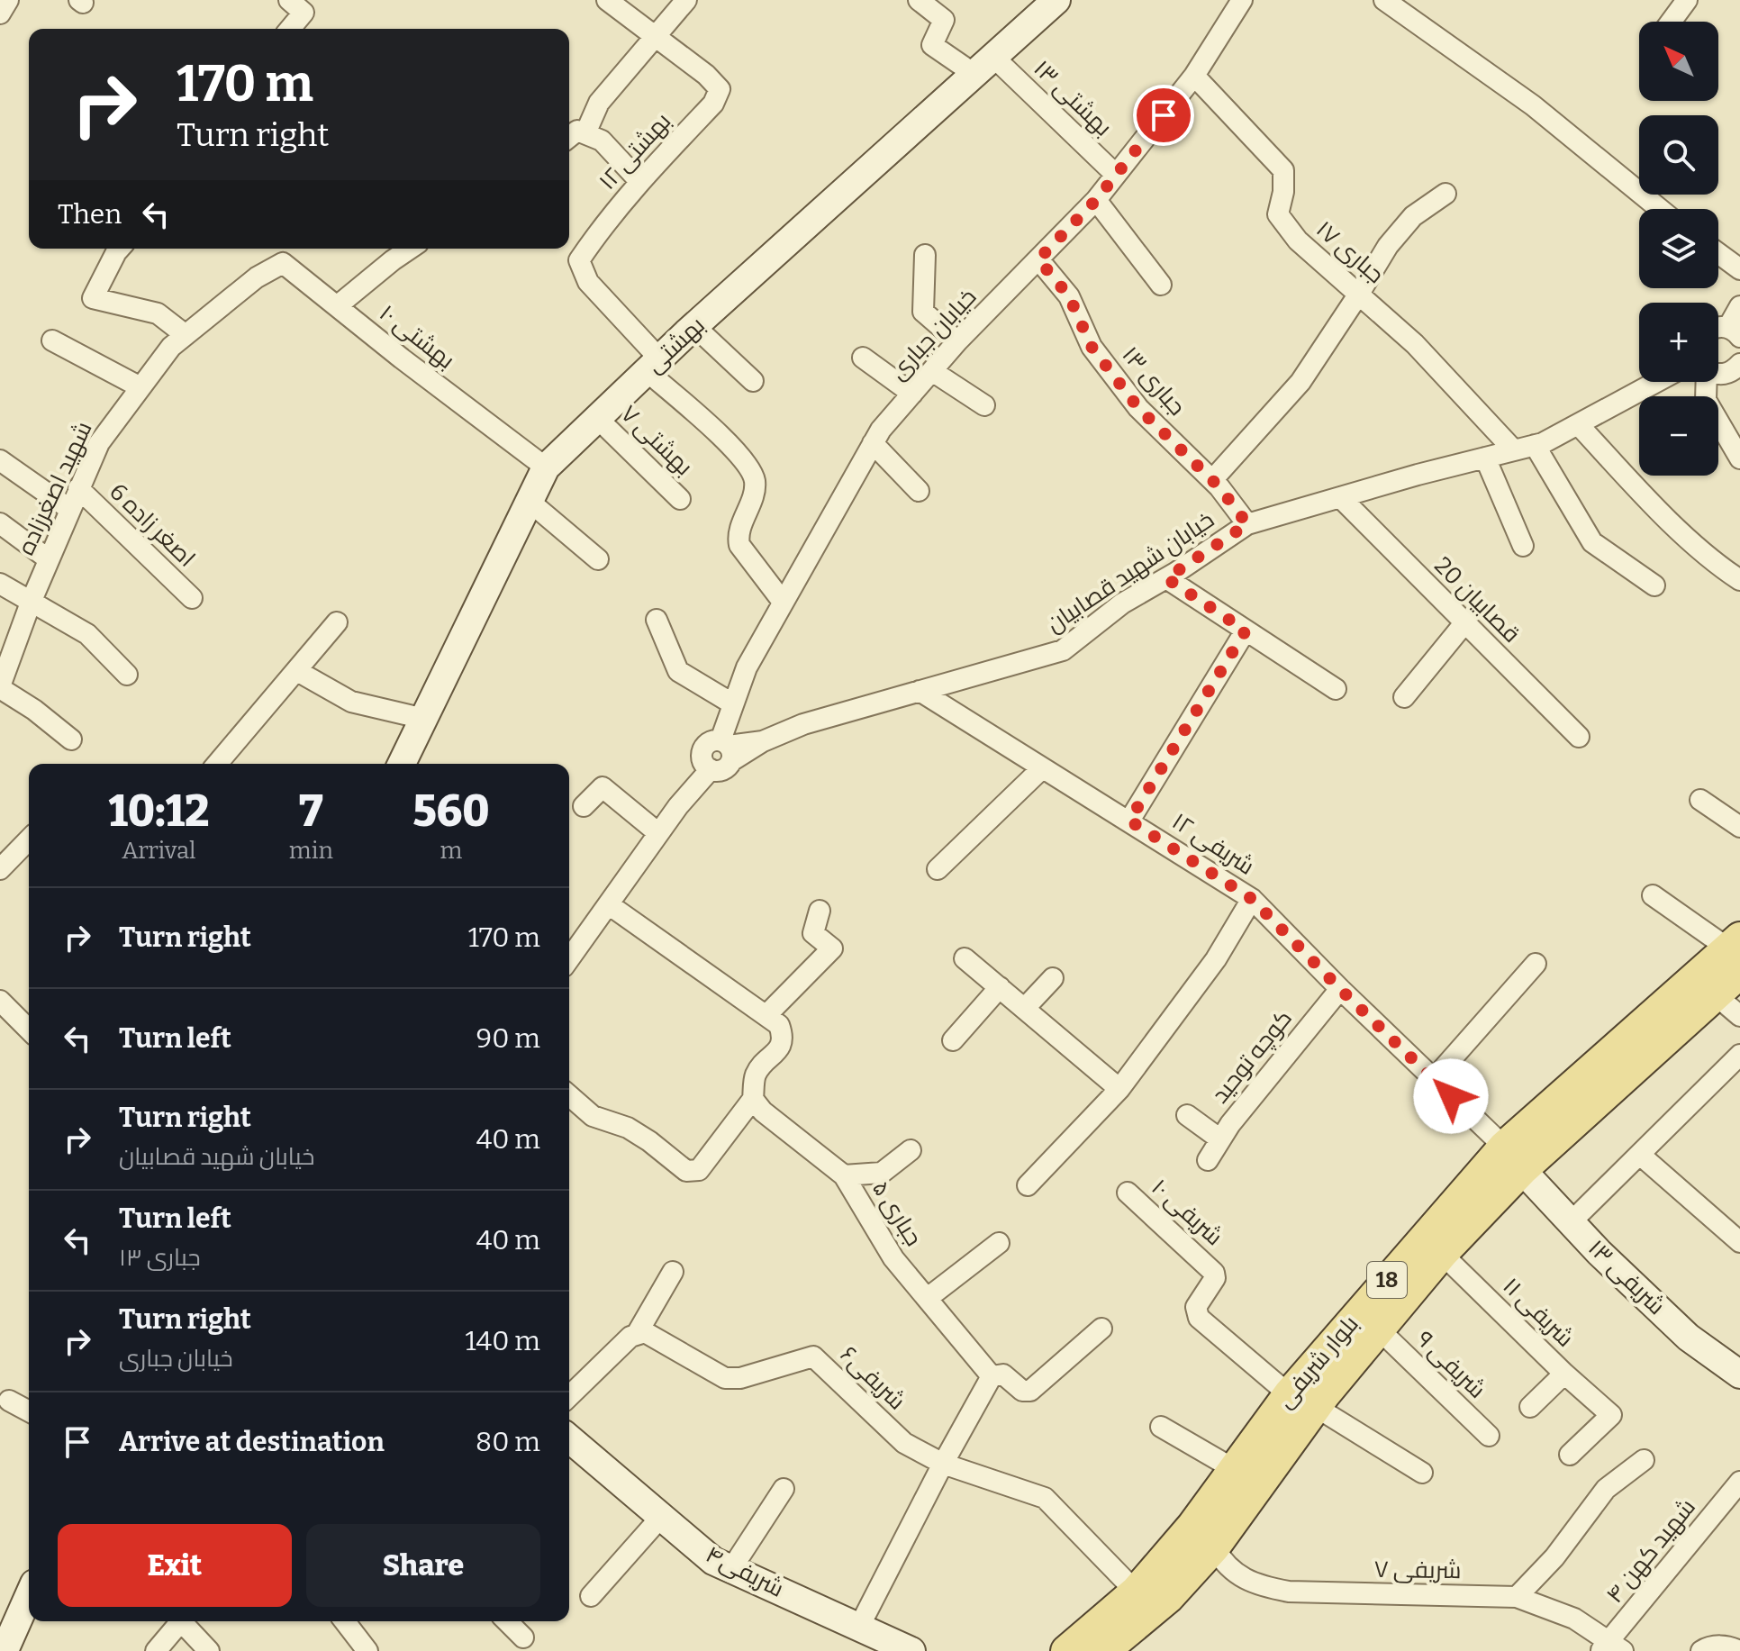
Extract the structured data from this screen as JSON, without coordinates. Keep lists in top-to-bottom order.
{
  "streets": {
    "main road": [
      "بهشتی",
      "شریفی ۱۳",
      "18",
      "بلوار شریفی",
      "شریفی۴"
    ],
    "street": [
      "بهشتی ۱۳",
      "بهشتی ۱۲",
      "جباری ۱۷",
      "خیابان جباری",
      "بهشتی ۱۰",
      "جباری ۱۳",
      "بهشتی ۷",
      "شهید اصغرزاده",
      "اصغر زاده 6",
      "خیابان شهید قصابیان",
      "قصابیان 20",
      "شریفی ۱۲",
      "کوچه توحید",
      "شریفی ۱۰",
      "جباری ۵",
      "شریفی ۱۱",
      "شریفی ۹",
      "شریفی۶",
      "شهید کهن ۴",
      "شریفی ۷"
    ]
  },
  "crossings": [
    ["بهشتی ۱۳", "خیابان جباری"],
    ["بهشتی ۱۳", "بهشتی"],
    ["بهشتی ۱۲", "بهشتی"],
    ["جباری ۱۷", "خیابان جباری"],
    ["جباری ۱۷", "خیابان شهید قصابیان"],
    ["خیابان جباری", "جباری ۱۳"],
    ["خیابان جباری", "خیابان شهید قصابیان"],
    ["بهشتی ۱۰", "بهشتی"],
    ["بهشتی ۱۰", "شهید اصغرزاده"],
    ["بهشتی", "بهشتی ۷"],
    ["جباری ۱۳", "خیابان شهید قصابیان"],
    ["شهید اصغرزاده", "اصغر زاده 6"],
    ["خیابان شهید قصابیان", "قصابیان 20"],
    ["خیابان شهید قصابیان", "شریفی ۱۲"],
    ["شریفی ۱۲", "کوچه توحید"],
    ["شریفی ۱۲", "شریفی ۱۳"],
    ["شریفی ۱۲", "بلوار شریفی"],
    ["شریفی ۱۰", "بلوار شریفی"],
    ["شریفی ۱۳", "بلوار شریفی"],
    ["شریفی ۱۱", "بلوار شریفی"],
    ["بلوار شریفی", "شریفی ۹"],
    ["بلوار شریفی", "شریفی۶"],
    ["بلوار شریفی", "شریفی ۷"],
    ["شهید کهن ۴", "شریفی ۷"]
  ],
  "north": "top left",
  "page": {
    "map_buttons": ["+", "−"],
    "turn": ["170 m", "Turn right"],
    "then": "Then",
    "eta": [
      "10:12",
      "Arrival",
      "7",
      "min",
      "560",
      "m"
    ],
    "list": [
      {
        "name": "Turn right",
        "value": "170 m"
      },
      {
        "name": "Turn left",
        "value": "90 m"
      },
      {
        "name": "Turn right",
        "note": "خیابان شهید قصابیان",
        "value": "40 m"
      },
      {
        "name": "Turn left",
        "note": "جباری ۱۳",
        "value": "40 m"
      },
      {
        "name": "Turn right",
        "note": "خیابان جباری",
        "value": "140 m"
      },
      {
        "name": "Arrive at destination",
        "value": "80 m"
      }
    ],
    "buttons": ["Exit", "Share"]
  }
}
